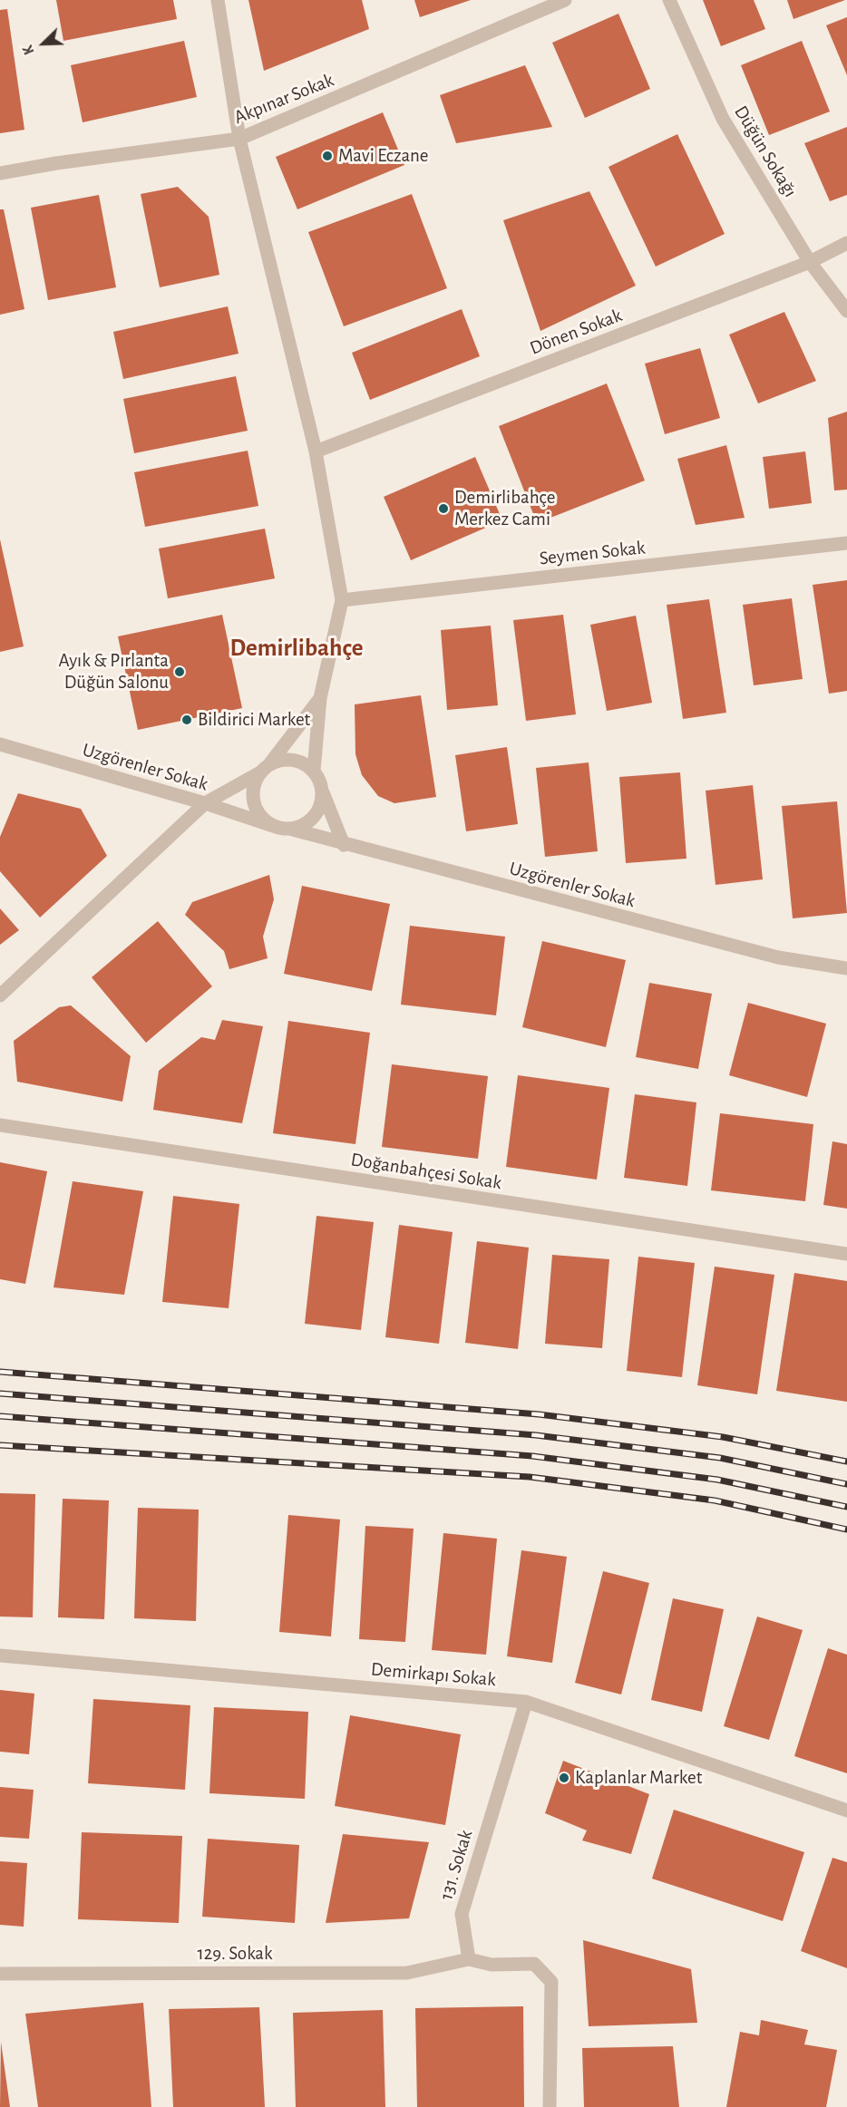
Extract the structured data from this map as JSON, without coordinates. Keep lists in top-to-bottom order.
{
  "streets": {
    "street": [
      "Akpınar Sokak",
      "Düğün Sokağı",
      "Dönen Sokak",
      "Seymen Sokak",
      "Uzgörenler Sokak",
      "Doğanbahçesi Sokak",
      "Demirkapı Sokak",
      "131. Sokak",
      "129. Sokak"
    ]
  },
  "crossings": [
    ["Düğün Sokağı", "Dönen Sokak"],
    ["Demirkapı Sokak", "131. Sokak"],
    ["131. Sokak", "129. Sokak"]
  ],
  "districts": ["Demirlibahçe"],
  "places": [
    "Mavi Eczane",
    "Demirlibahçe Merkez Cami",
    "Ayık & Pırlanta Düğün Salonu",
    "Bildirici Market",
    "Kaplanlar Market"
  ],
  "north": "bottom left"
}
